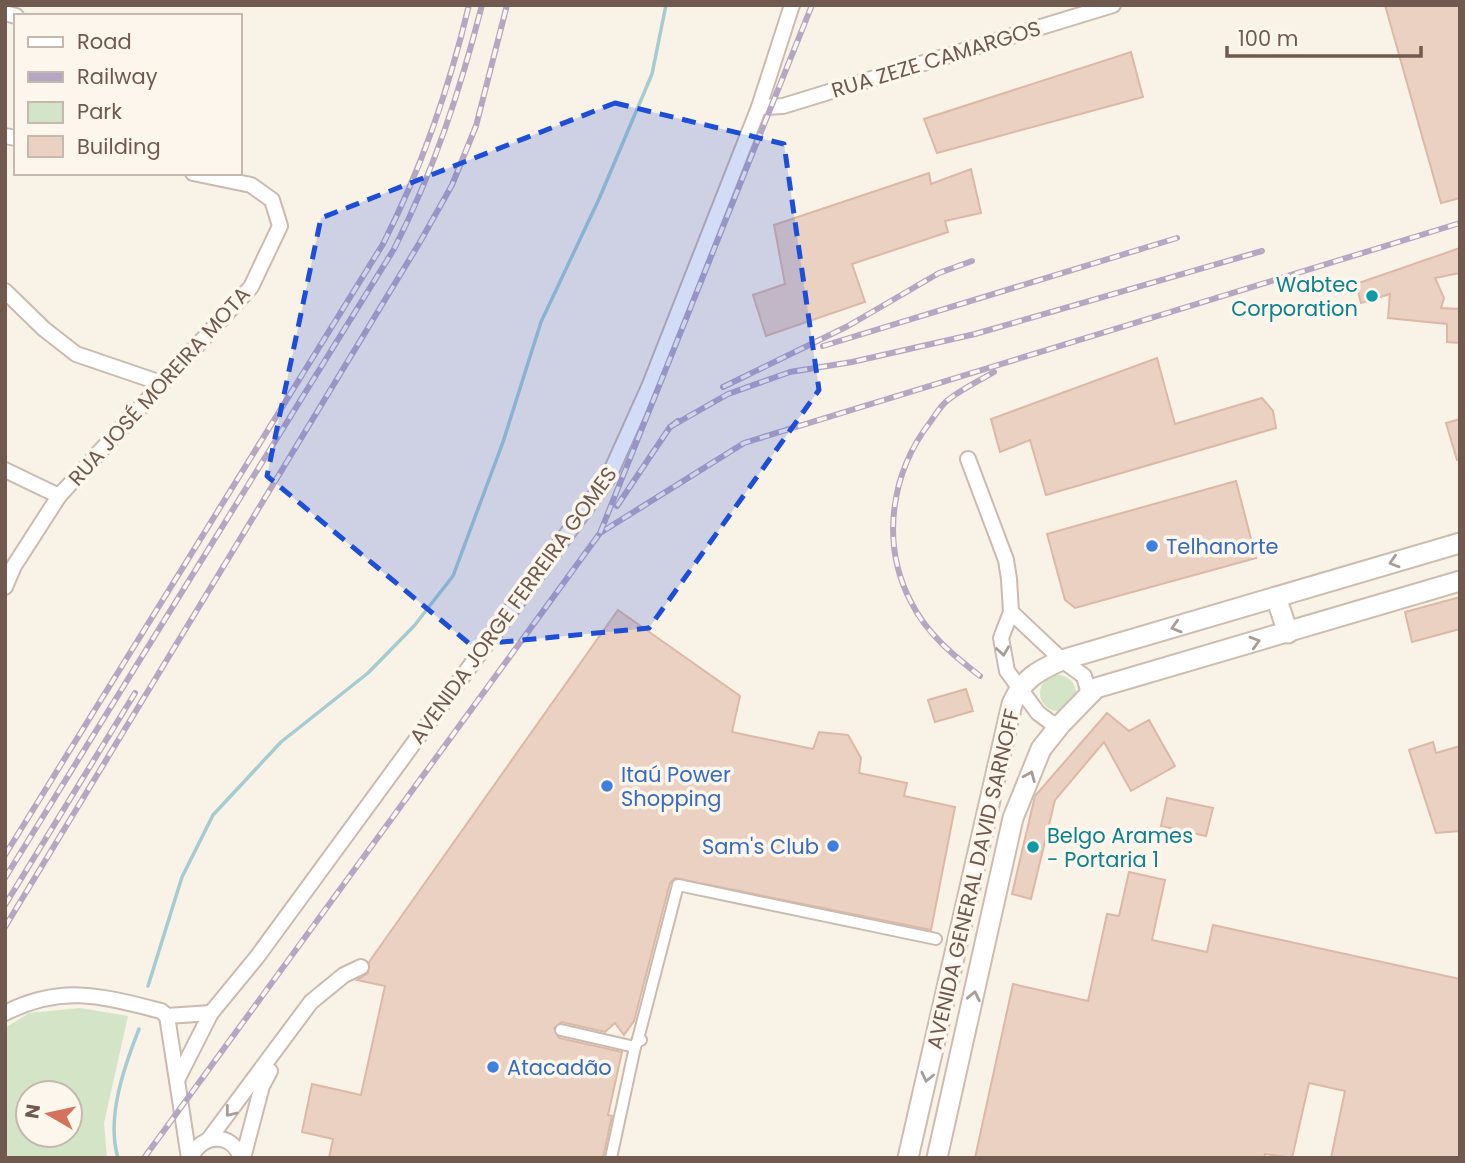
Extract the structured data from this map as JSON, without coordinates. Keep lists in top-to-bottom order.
{
  "streets": {
    "main road": ["AVENIDA GENERAL DAVID SARNOFF"],
    "street": ["RUA ZEZE CAMARGOS", "RUA JOSÉ MOREIRA MOTA", "AVENIDA JORGE FERREIRA GOMES"]
  },
  "crossings": [
    ["RUA ZEZE CAMARGOS", "AVENIDA JORGE FERREIRA GOMES"]
  ],
  "places": [
    "Wabtec Corporation",
    "Telhanorte",
    "Itaú Power Shopping",
    "Sam's Club",
    "Belgo Arames - Portaria 1",
    "Atacadão"
  ],
  "legend": [
    "Road",
    "Railway",
    "Park",
    "Building"
  ],
  "scale_bar": "100 m",
  "north": "left"
}
